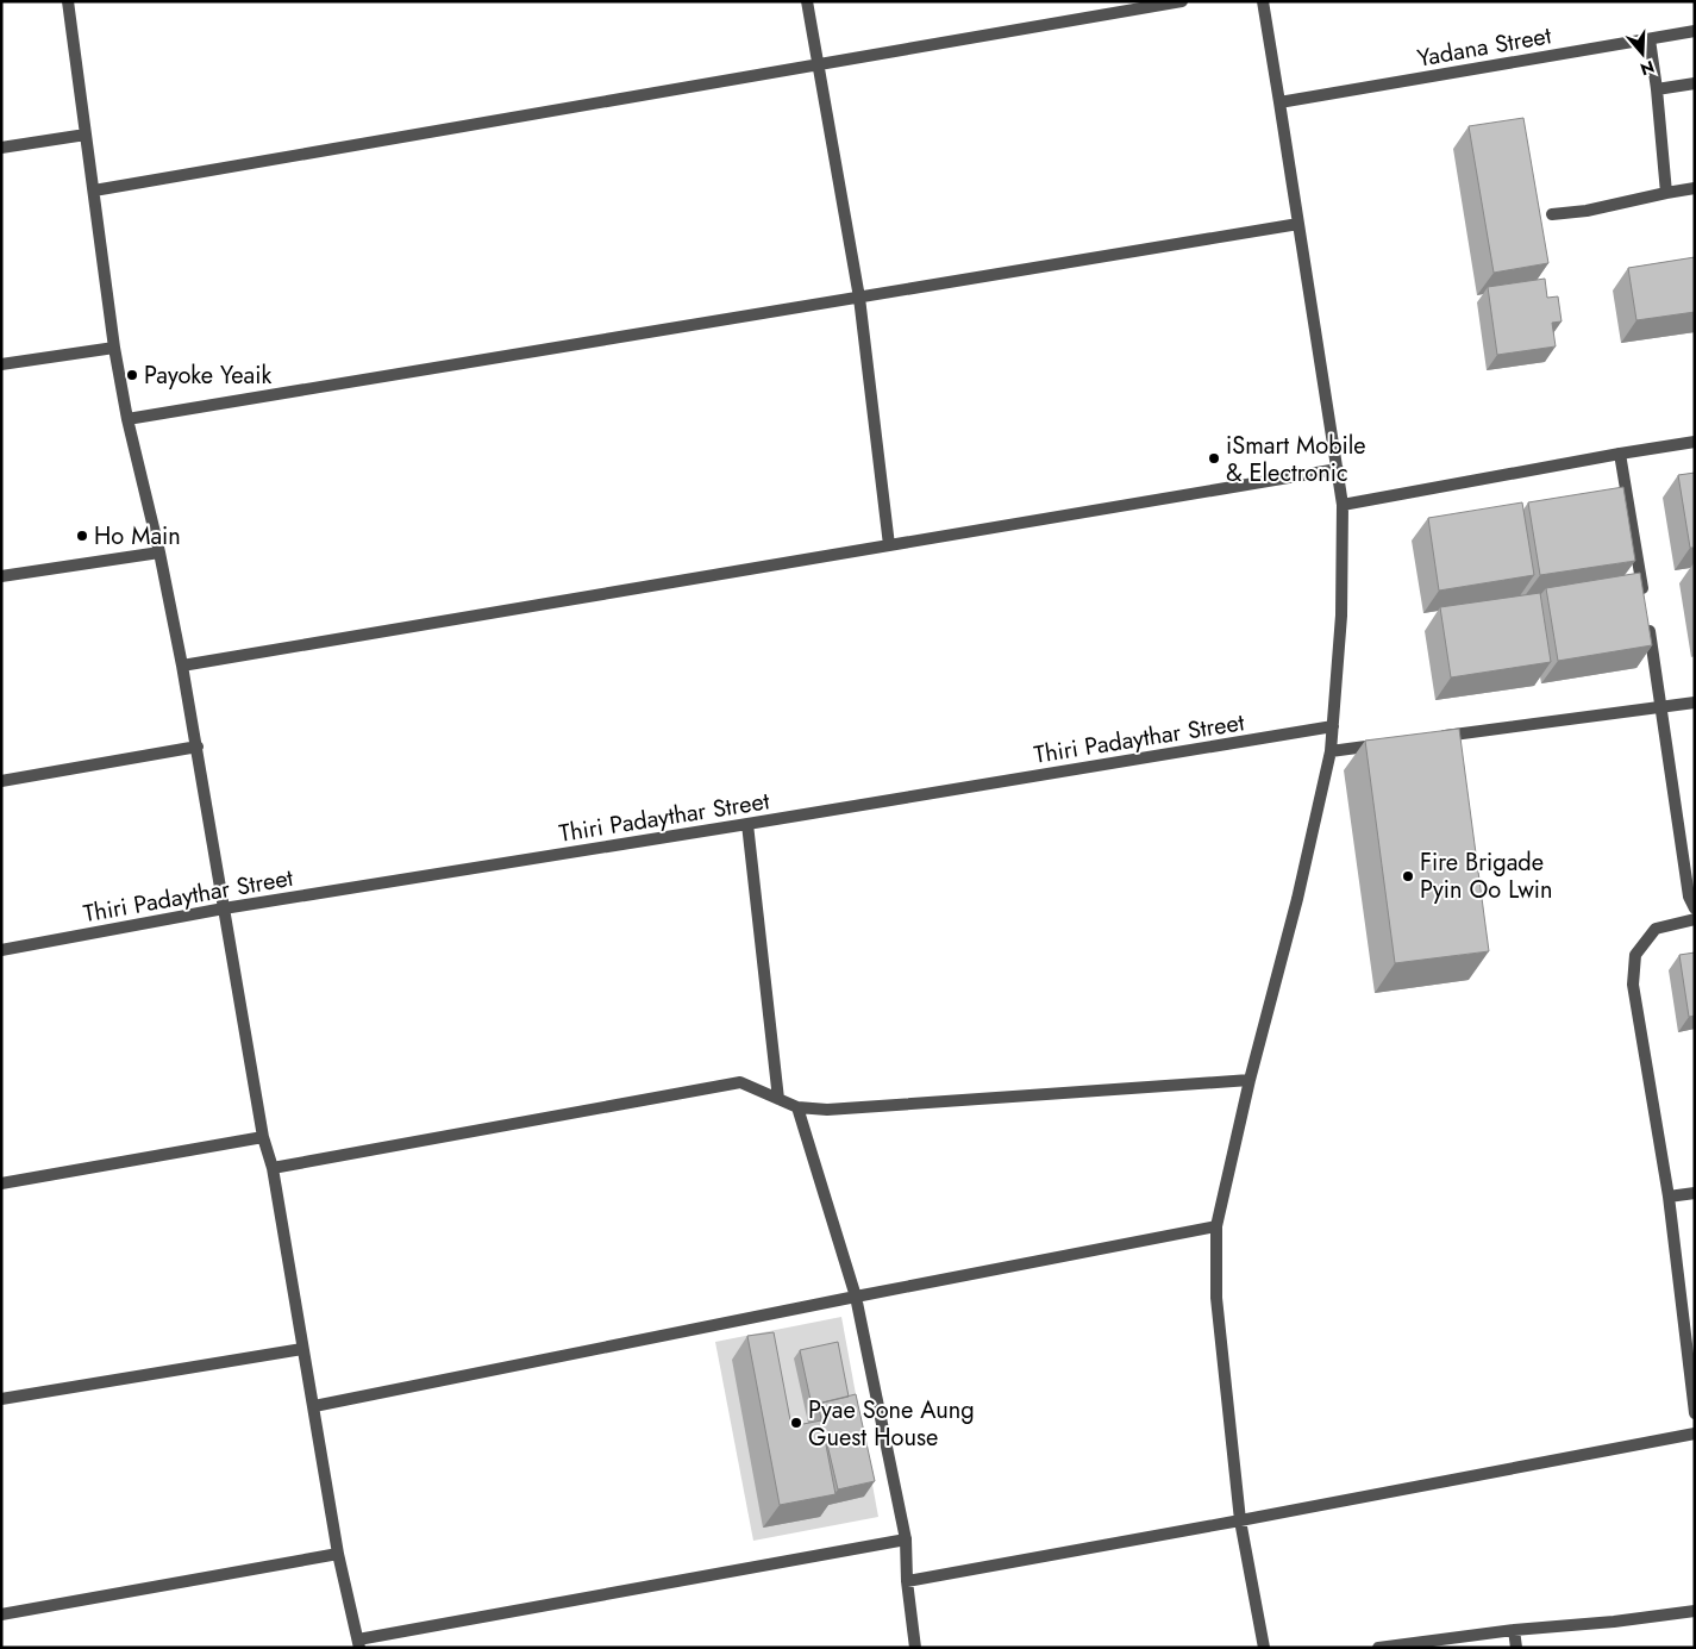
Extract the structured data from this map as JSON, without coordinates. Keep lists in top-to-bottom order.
{
  "streets": {
    "street": ["Yadana Street", "Thiri Padaythar Street"]
  },
  "places": [
    "Payoke Yeaik",
    "iSmart Mobile & Electronic",
    "Ho Main",
    "Fire Brigade Pyin Oo Lwin",
    "Pyae Sone Aung Guest House"
  ],
  "north": "bottom"
}
